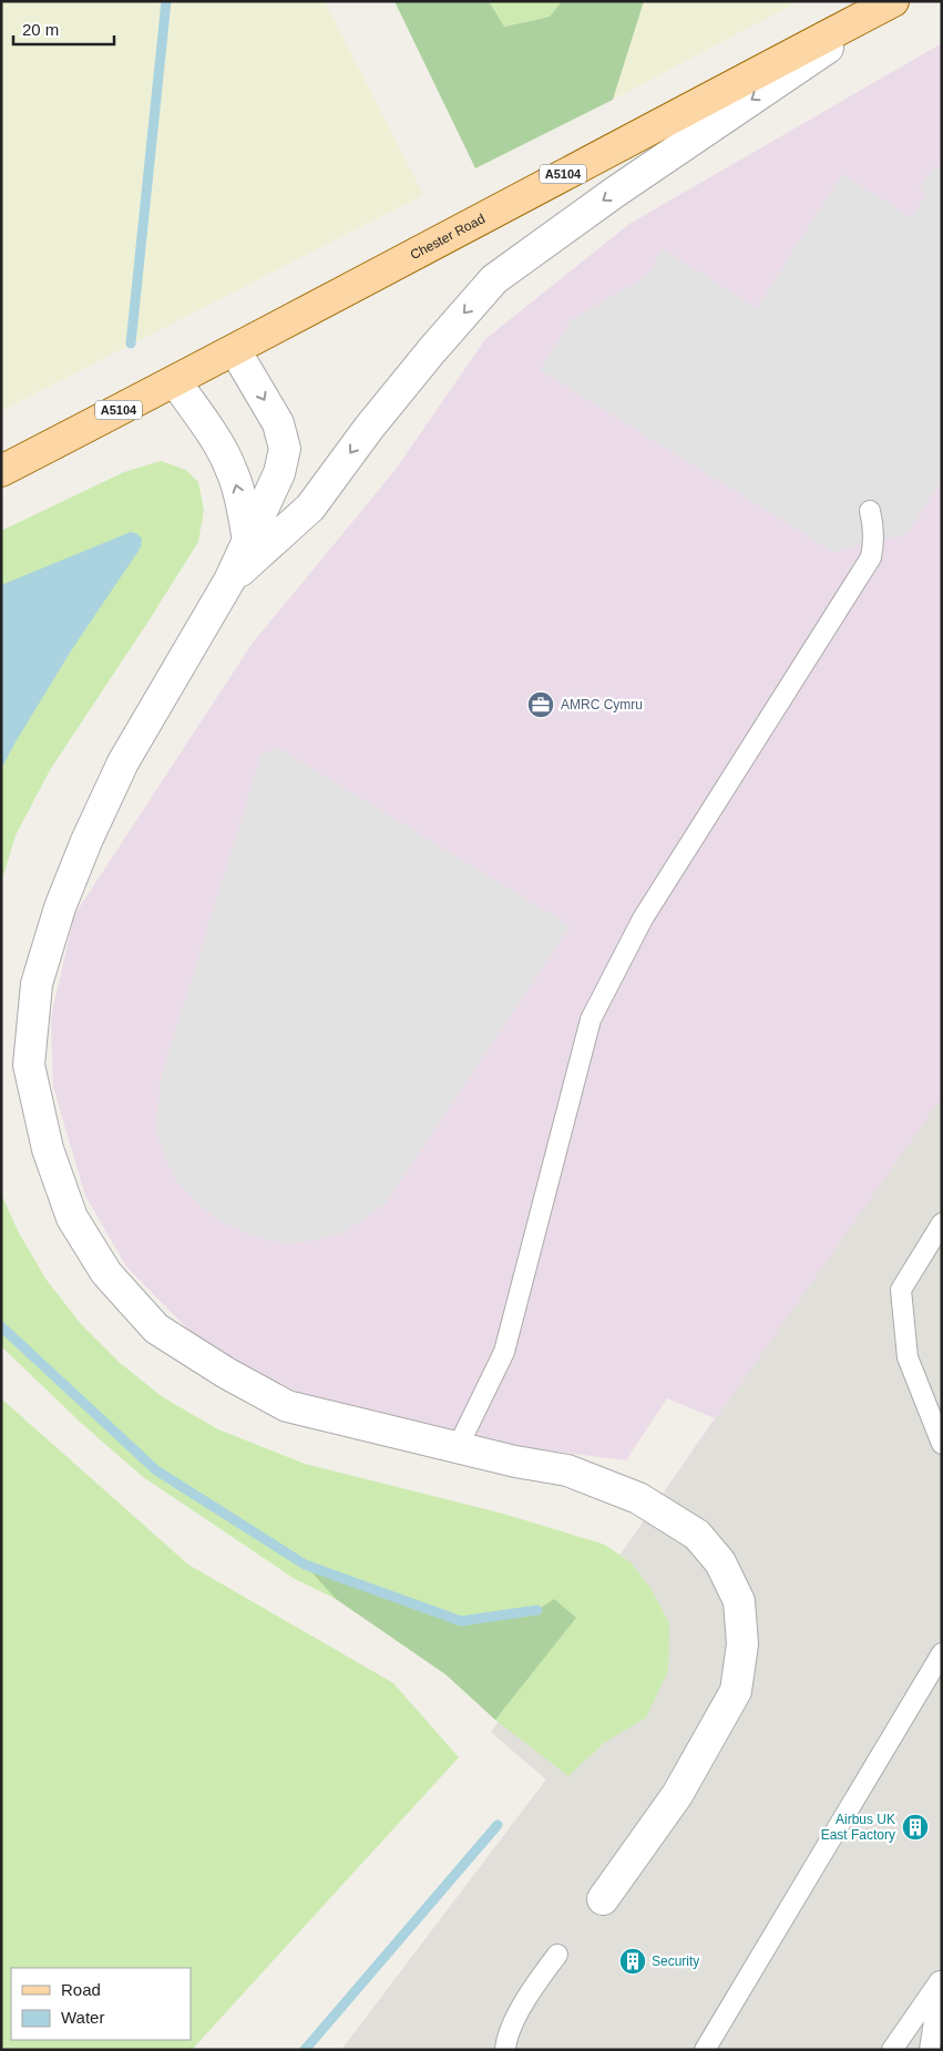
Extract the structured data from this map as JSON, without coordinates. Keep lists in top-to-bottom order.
{
  "streets": {
    "main road": ["A5104", "Chester Road"]
  },
  "places": {
    "office": ["AMRC Cymru"],
    "building": ["Airbus UK East Factory", "Security"]
  },
  "legend": ["Road", "Water"],
  "scale_bar": "20 m"
}
